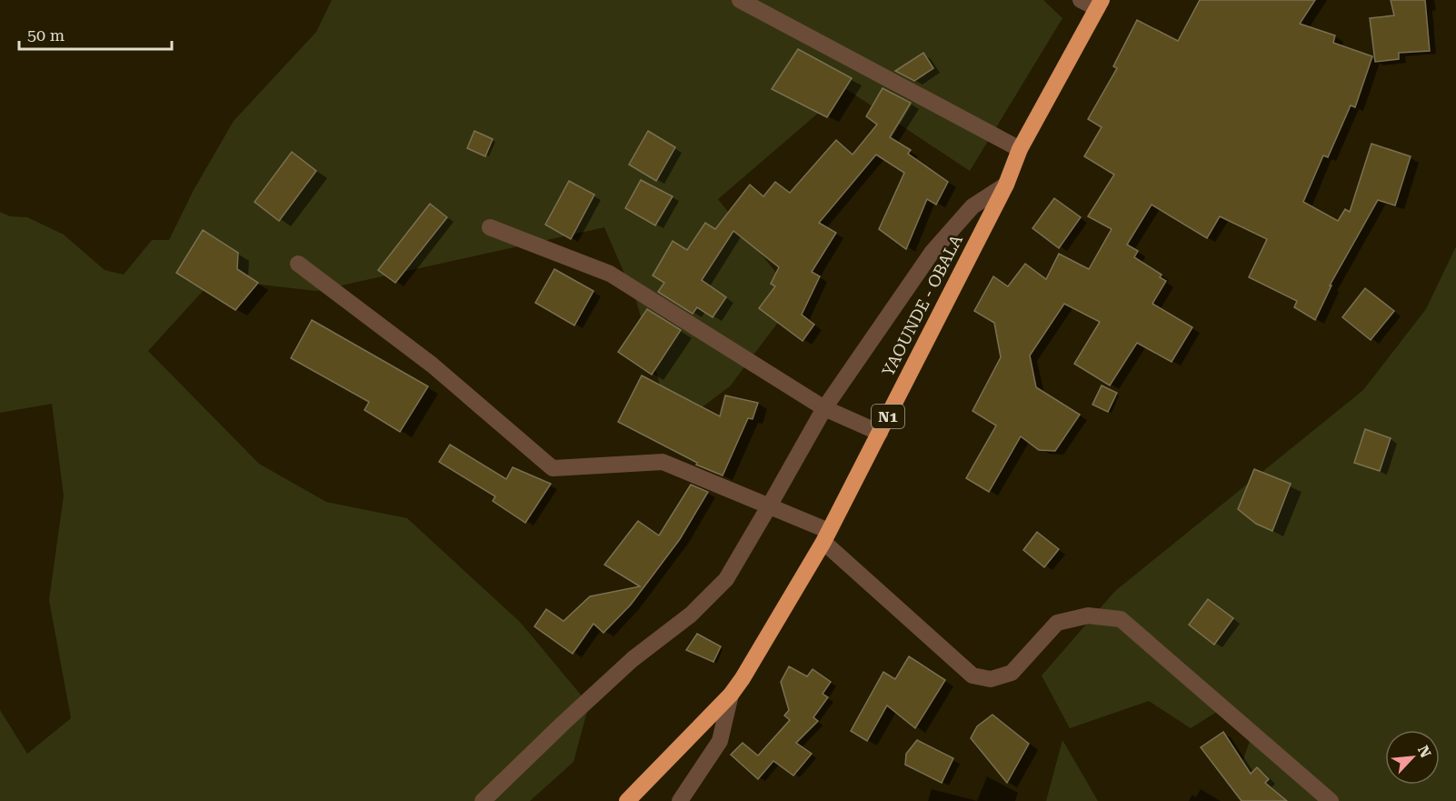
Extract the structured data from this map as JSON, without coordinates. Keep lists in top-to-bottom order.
{
  "streets": {
    "highway": ["YAOUNDE - OBALA", "N1"]
  },
  "scale_bar": "50 m",
  "north": "top right"
}
